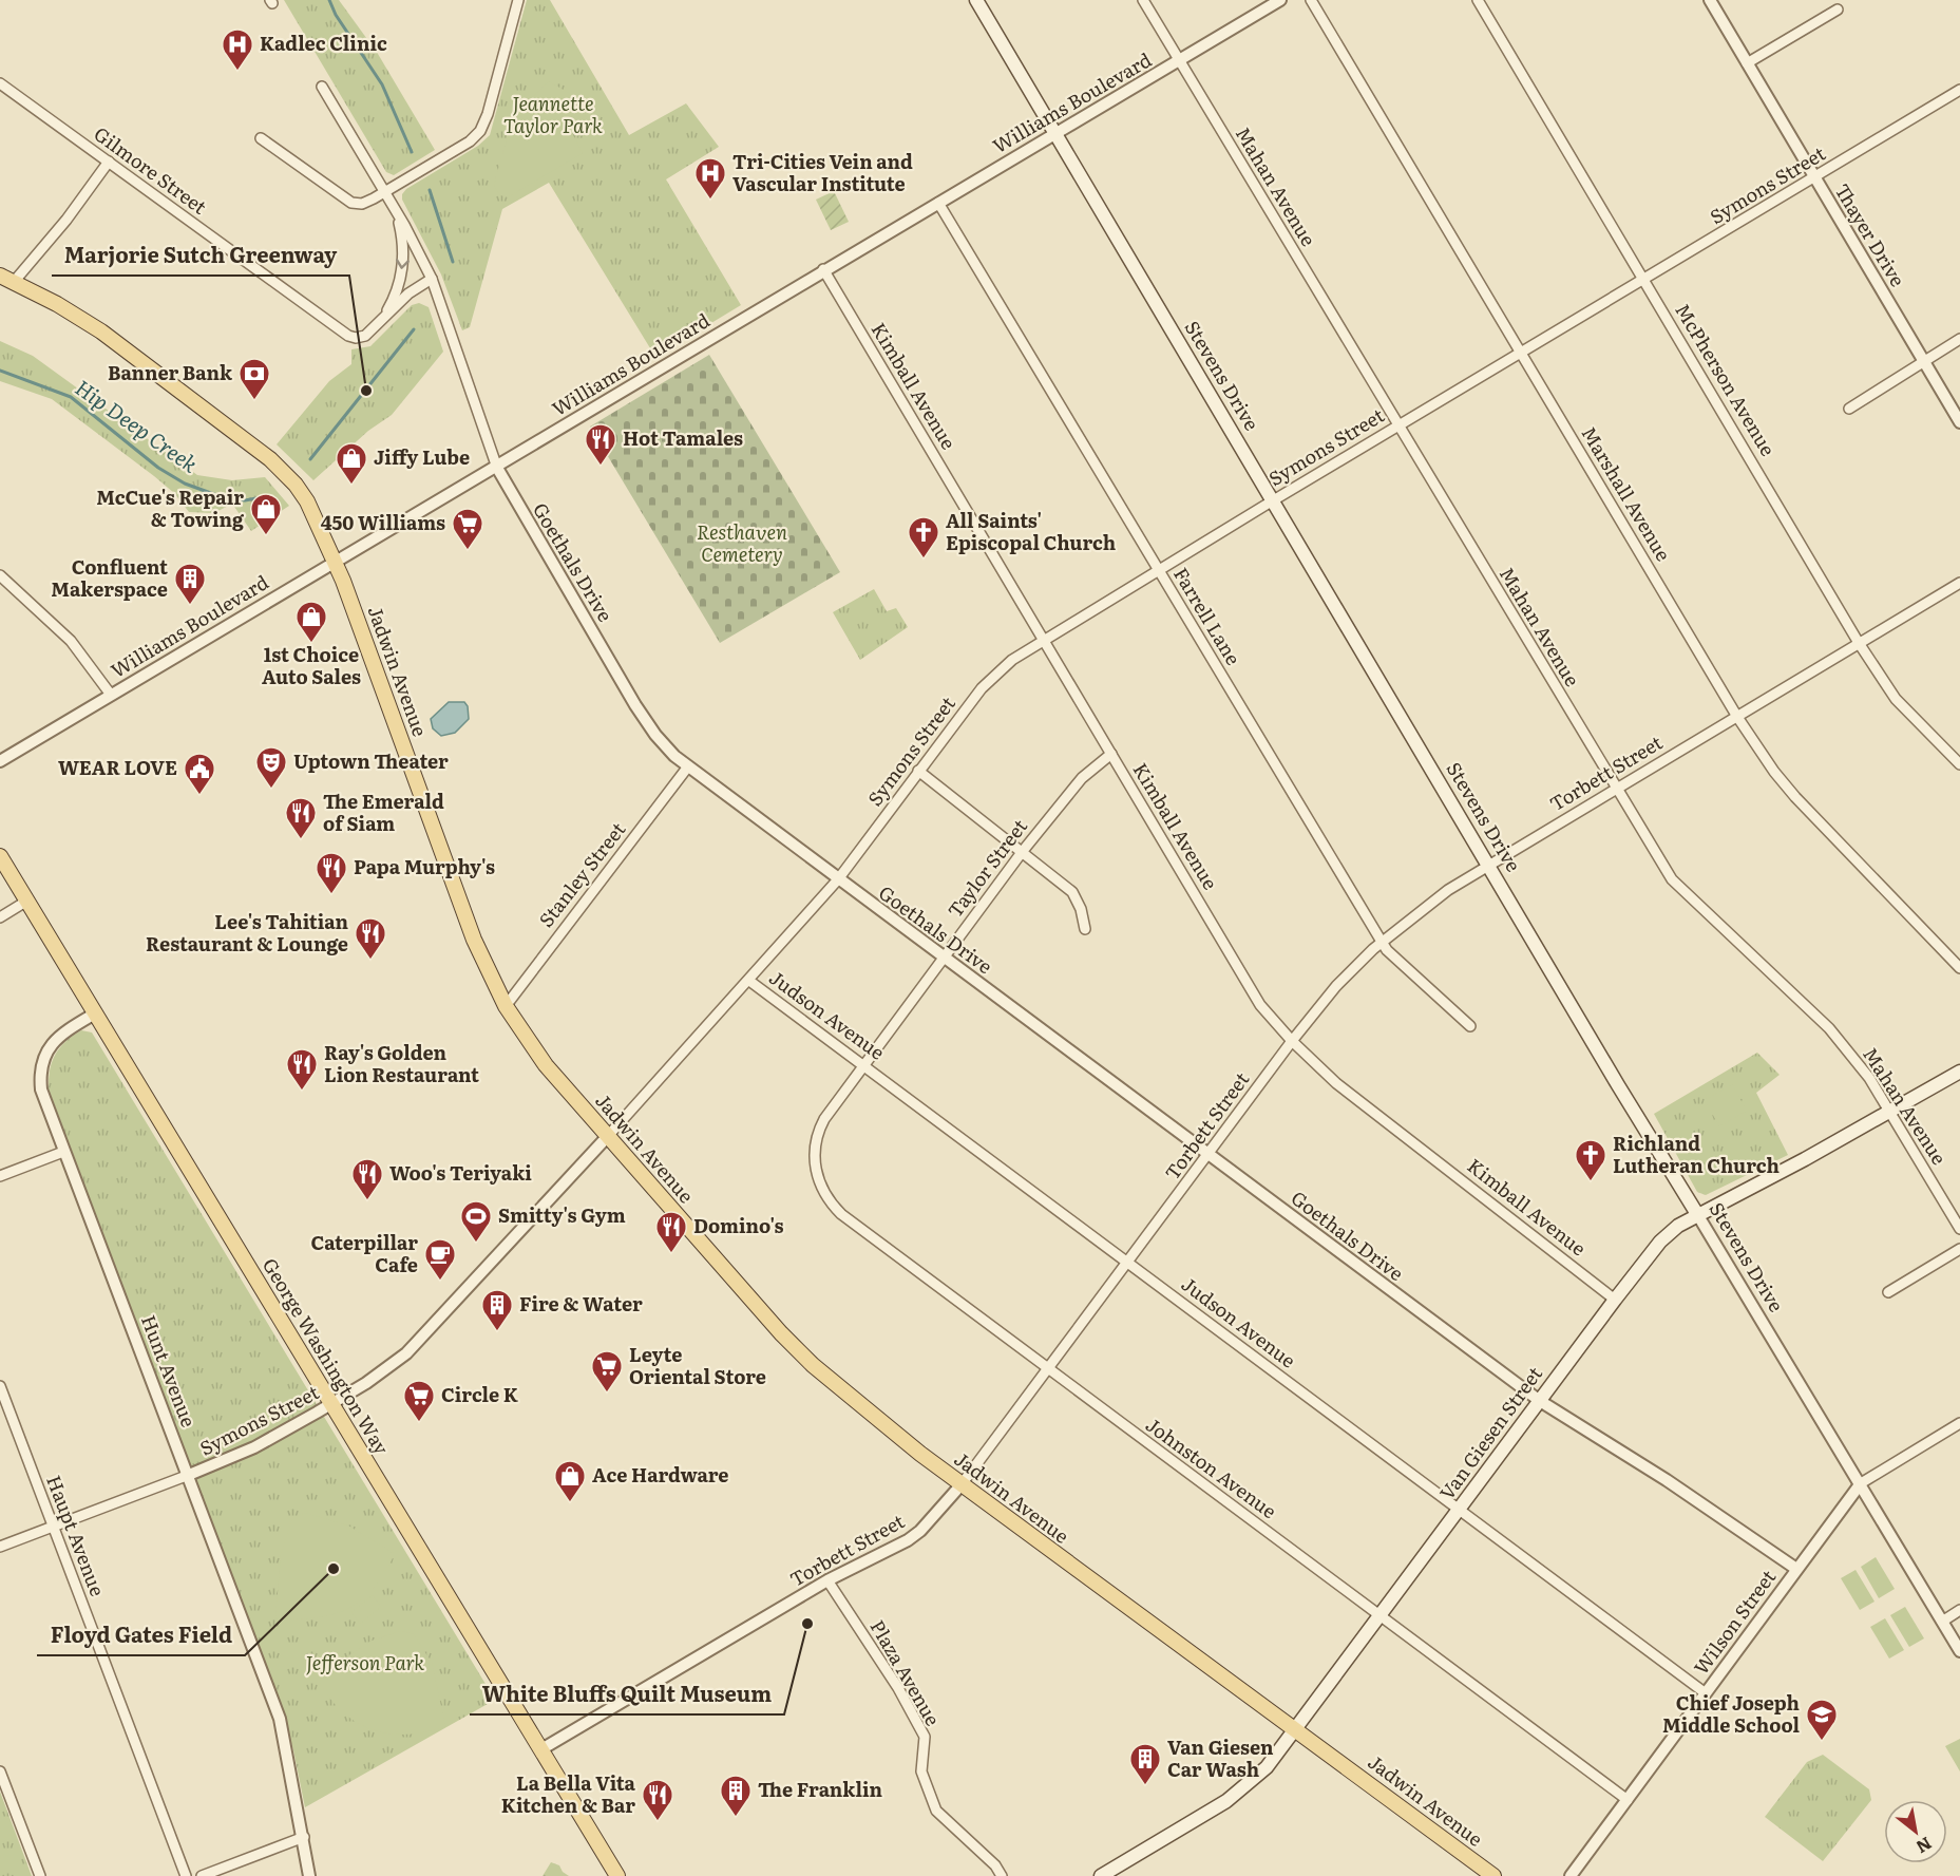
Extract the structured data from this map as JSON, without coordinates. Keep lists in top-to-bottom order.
{
  "streets": {
    "main road": [
      "Stevens Drive",
      "Jadwin Avenue",
      "George Washington Way",
      "Van Giesen Street"
    ],
    "street": [
      "Williams Boulevard",
      "Gilmore Street",
      "Symons Street",
      "Mahan Avenue",
      "Thayer Drive",
      "McPherson Avenue",
      "Kimball Avenue",
      "Marshall Avenue",
      "Goethals Drive",
      "Farrell Lane",
      "Torbett Street",
      "Taylor Street",
      "Stanley Street",
      "Judson Avenue",
      "Hunt Avenue",
      "Johnston Avenue",
      "Haupt Avenue",
      "Wilson Street",
      "Plaza Avenue"
    ]
  },
  "crossings": [
    ["Williams Boulevard", "Mahan Avenue"],
    ["Williams Boulevard", "Stevens Drive"],
    ["Williams Boulevard", "Kimball Avenue"],
    ["Williams Boulevard", "Goethals Drive"],
    ["Williams Boulevard", "Farrell Lane"],
    ["Williams Boulevard", "Jadwin Avenue"],
    ["Gilmore Street", "Goethals Drive"],
    ["Symons Street", "Mahan Avenue"],
    ["Symons Street", "Thayer Drive"],
    ["Symons Street", "Stevens Drive"],
    ["Symons Street", "McPherson Avenue"],
    ["Symons Street", "Kimball Avenue"],
    ["Symons Street", "Marshall Avenue"],
    ["Symons Street", "Goethals Drive"],
    ["Symons Street", "Farrell Lane"],
    ["Symons Street", "Jadwin Avenue"],
    ["Symons Street", "Judson Avenue"],
    ["Symons Street", "George Washington Way"],
    ["Symons Street", "Hunt Avenue"],
    ["Symons Street", "Haupt Avenue"],
    ["Mahan Avenue", "Torbett Street"],
    ["Mahan Avenue", "Van Giesen Street"],
    ["Stevens Drive", "Torbett Street"],
    ["Stevens Drive", "Van Giesen Street"],
    ["Stevens Drive", "Wilson Street"],
    ["McPherson Avenue", "Torbett Street"],
    ["Kimball Avenue", "Torbett Street"],
    ["Kimball Avenue", "Taylor Street"],
    ["Kimball Avenue", "Van Giesen Street"],
    ["Marshall Avenue", "Torbett Street"],
    ["Goethals Drive", "Torbett Street"],
    ["Goethals Drive", "Taylor Street"],
    ["Goethals Drive", "Stanley Street"],
    ["Goethals Drive", "Van Giesen Street"],
    ["Goethals Drive", "Wilson Street"],
    ["Farrell Lane", "Torbett Street"],
    ["Jadwin Avenue", "Torbett Street"],
    ["Jadwin Avenue", "Stanley Street"],
    ["Jadwin Avenue", "Van Giesen Street"],
    ["Torbett Street", "Judson Avenue"],
    ["Torbett Street", "George Washington Way"],
    ["Torbett Street", "Johnston Avenue"],
    ["Torbett Street", "Plaza Avenue"],
    ["Taylor Street", "Judson Avenue"],
    ["Taylor Street", "Johnston Avenue"],
    ["Judson Avenue", "Van Giesen Street"],
    ["Judson Avenue", "Wilson Street"],
    ["George Washington Way", "Hunt Avenue"],
    ["Van Giesen Street", "Johnston Avenue"],
    ["Johnston Avenue", "Wilson Street"]
  ],
  "water": ["Hip Deep Creek"],
  "parks": ["Jeannette Taylor Park", "Resthaven Cemetery", "Jefferson Park"],
  "places": {
    "hospital": ["Kadlec Clinic", "Tri-Cities Vein and Vascular Institute"],
    "other": ["Marjorie Sutch Greenway", "Floyd Gates Field", "White Bluffs Quilt Museum"],
    "bank": ["Banner Bank"],
    "restaurant": [
      "Hot Tamales",
      "The Emerald of Siam",
      "Papa Murphy's",
      "Lee's Tahitian Restaurant & Lounge",
      "Ray's Golden Lion Restaurant",
      "Woo's Teriyaki",
      "Domino's",
      "La Bella Vita Kitchen & Bar"
    ],
    "shop": [
      "Jiffy Lube",
      "McCue's Repair & Towing",
      "1st Choice Auto Sales",
      "Ace Hardware"
    ],
    "supermarket": ["450 Williams", "Leyte Oriental Store", "Circle K"],
    "church": ["All Saints' Episcopal Church", "Richland Lutheran Church"],
    "building": [
      "Confluent Makerspace",
      "Fire & Water",
      "Van Giesen Car Wash",
      "The Franklin"
    ],
    "theatre": ["Uptown Theater"],
    "public building": ["WEAR LOVE"],
    "sports": ["Smitty's Gym"],
    "cafe": ["Caterpillar Cafe"],
    "school or university": ["Chief Joseph Middle School"]
  },
  "north": "bottom right"
}
